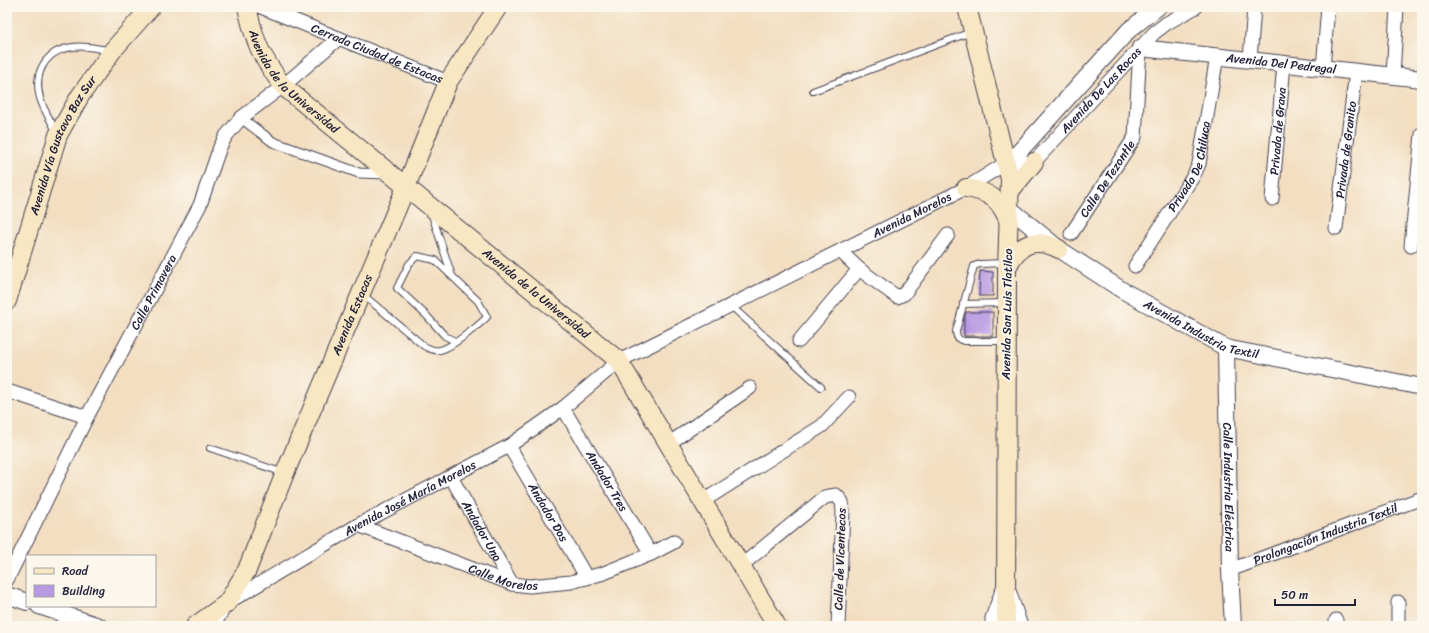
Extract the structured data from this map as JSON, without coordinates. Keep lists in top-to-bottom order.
{
  "streets": {
    "main road": [
      "Avenida de la Universidad",
      "Avenida Vía Gustavo Baz Sur",
      "Avenida San Luis Tlatilco",
      "Avenida Estacas",
      "Avenida José María Morelos"
    ],
    "street": [
      "Cerrada Ciudad de Estacas",
      "Avenida Del Pedregal",
      "Avenida De Las Rocas",
      "Privada de Grava",
      "Privada de Granito",
      "Privada De Chiluca",
      "Calle De Tezontle",
      "Avenida Morelos",
      "Calle Primavera",
      "Avenida Industria Textil",
      "Andador Tres",
      "Calle Industria Eléctrica",
      "Andador Dos",
      "Andador Uno",
      "Prolongación Industria Textil",
      "Calle de Vicentecos",
      "Calle Morelos"
    ]
  },
  "crossings": [
    ["Cerrada Ciudad de Estacas", "Calle Primavera"],
    ["Cerrada Ciudad de Estacas", "Avenida Estacas"],
    ["Avenida Del Pedregal", "Avenida De Las Rocas"],
    ["Avenida Del Pedregal", "Privada de Grava"],
    ["Avenida Del Pedregal", "Privada de Granito"],
    ["Avenida Del Pedregal", "Privada De Chiluca"],
    ["Avenida Del Pedregal", "Calle De Tezontle"],
    ["Avenida de la Universidad", "Avenida Morelos"],
    ["Avenida de la Universidad", "Calle Primavera"],
    ["Avenida de la Universidad", "Avenida Estacas"],
    ["Avenida de la Universidad", "Avenida José María Morelos"],
    ["Avenida de la Universidad", "Calle de Vicentecos"],
    ["Avenida De Las Rocas", "Calle De Tezontle"],
    ["Avenida Morelos", "Avenida San Luis Tlatilco"],
    ["Avenida Morelos", "Avenida José María Morelos"],
    ["Avenida San Luis Tlatilco", "Avenida Industria Textil"],
    ["Avenida Estacas", "Avenida José María Morelos"],
    ["Avenida Industria Textil", "Calle Industria Eléctrica"],
    ["Andador Tres", "Avenida José María Morelos"],
    ["Andador Tres", "Calle Morelos"],
    ["Calle Industria Eléctrica", "Prolongación Industria Textil"],
    ["Avenida José María Morelos", "Andador Dos"],
    ["Avenida José María Morelos", "Andador Uno"],
    ["Avenida José María Morelos", "Calle Morelos"],
    ["Andador Dos", "Calle Morelos"],
    ["Andador Uno", "Calle Morelos"]
  ],
  "legend": ["Road", "Building"],
  "scale_bar": "50 m"
}
